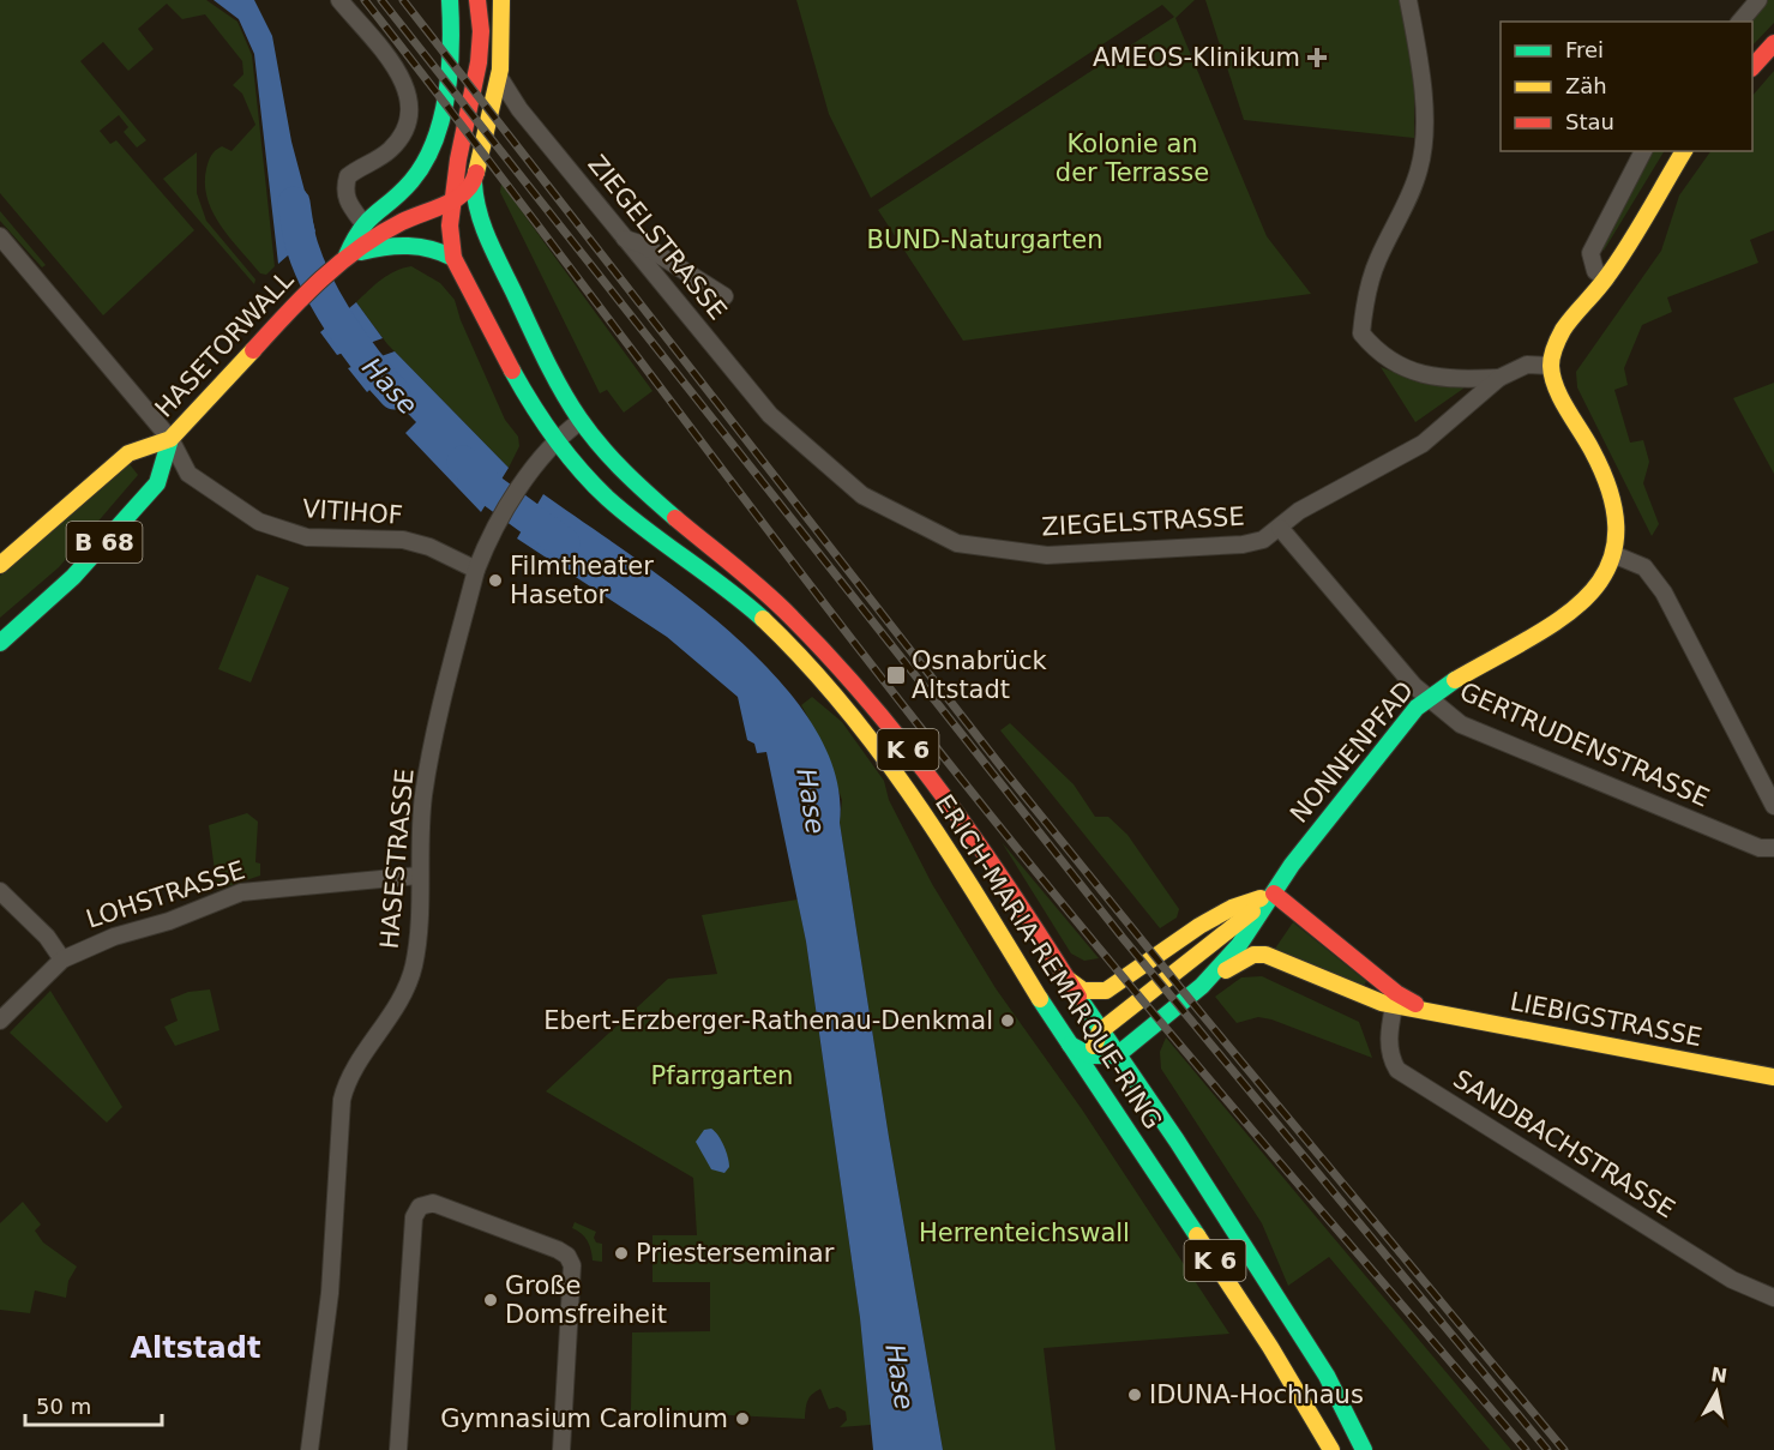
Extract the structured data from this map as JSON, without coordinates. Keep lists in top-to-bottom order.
{
  "streets": {
    "main road": [
      "HASETORWALL",
      "B 68",
      "K 6",
      "NONNENPFAD",
      "ERICH-MARIA-REMARQUE-RING",
      "LIEBIGSTRASSE"
    ],
    "street": [
      "ZIEGELSTRASSE",
      "VITIHOF",
      "GERTRUDENSTRASSE",
      "HASESTRASSE",
      "LOHSTRASSE",
      "SANDBACHSTRASSE"
    ]
  },
  "crossings": [
    ["ZIEGELSTRASSE", "GERTRUDENSTRASSE"],
    ["HASETORWALL", "VITIHOF"],
    ["HASETORWALL", "B 68"],
    ["HASETORWALL", "ERICH-MARIA-REMARQUE-RING"],
    ["VITIHOF", "B 68"],
    ["VITIHOF", "HASESTRASSE"],
    ["B 68", "ERICH-MARIA-REMARQUE-RING"],
    ["GERTRUDENSTRASSE", "NONNENPFAD"],
    ["NONNENPFAD", "ERICH-MARIA-REMARQUE-RING"],
    ["NONNENPFAD", "LIEBIGSTRASSE"],
    ["HASESTRASSE", "LOHSTRASSE"],
    ["HASESTRASSE", "ERICH-MARIA-REMARQUE-RING"],
    ["LIEBIGSTRASSE", "SANDBACHSTRASSE"]
  ],
  "districts": ["Altstadt"],
  "water": ["Hase"],
  "parks": [
    "Kolonie an der Terrasse",
    "BUND-Naturgarten",
    "Pfarrgarten",
    "Herrenteichswall"
  ],
  "places": {
    "health": ["AMEOS-Klinikum"],
    "other": [
      "Filmtheater Hasetor",
      "Ebert-Erzberger-Rathenau-Denkmal",
      "Priesterseminar",
      "Große Domsfreiheit",
      "IDUNA-Hochhaus",
      "Gymnasium Carolinum"
    ],
    "transit": ["Osnabrück Altstadt"]
  },
  "legend": ["Frei", "Zäh", "Stau"],
  "scale_bar": "50 m",
  "north": "top"
}
